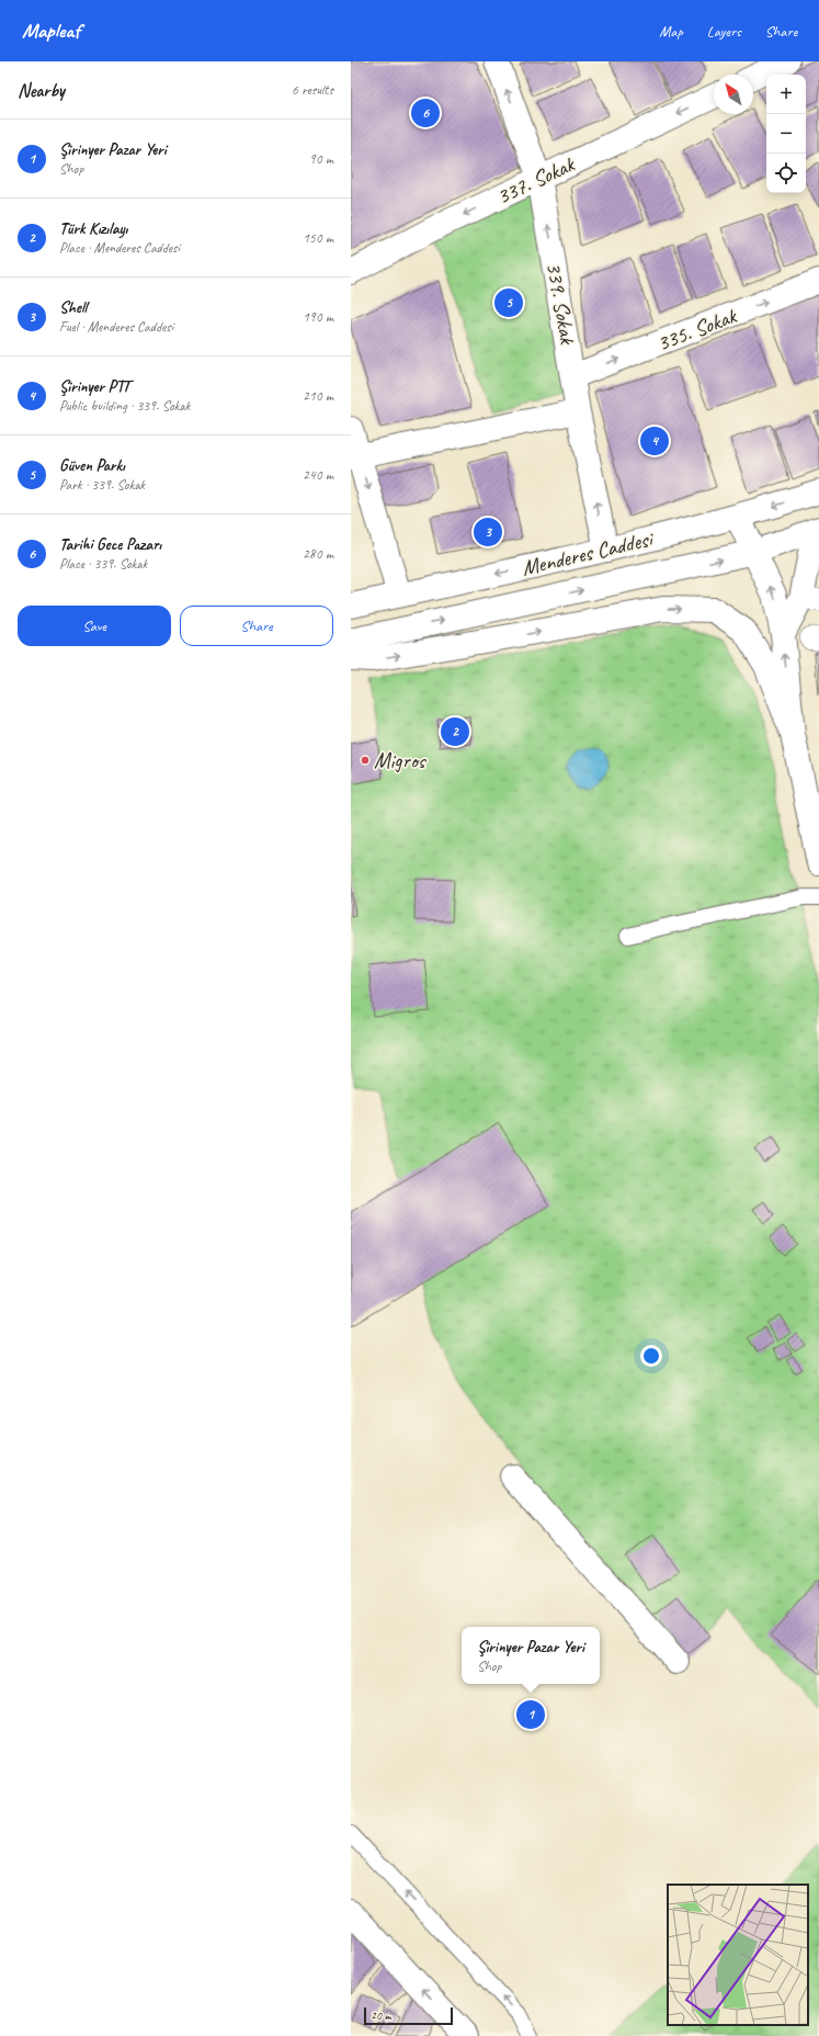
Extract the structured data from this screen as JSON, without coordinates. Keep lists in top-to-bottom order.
{
  "streets": {
    "main road": [
      "337. Sokak",
      "339. Sokak",
      "335. Sokak",
      "Menderes Caddesi"
    ]
  },
  "crossings": [
    ["337. Sokak", "339. Sokak"],
    ["339. Sokak", "335. Sokak"],
    ["339. Sokak", "Menderes Caddesi"]
  ],
  "one_way": ["337. Sokak", "339. Sokak", "335. Sokak"],
  "places": ["Migros"],
  "scale_bar": "20 m",
  "north": "top left",
  "page": {
    "header": "Mapleaf",
    "nav": ["Map", "Layers", "Share"],
    "heading": ["Nearby", "6 results"],
    "map_buttons": ["+", "−"],
    "pins": [
      "6",
      "5",
      "4",
      "3",
      "2",
      "1"
    ],
    "list": [
      {
        "mark": "1",
        "name": "Şirinyer Pazar Yeri",
        "note": "Shop",
        "value": "90 m"
      },
      {
        "mark": "2",
        "name": "Türk Kızılayı",
        "note": "Place · Menderes Caddesi",
        "value": "150 m"
      },
      {
        "mark": "3",
        "name": "Shell",
        "note": "Fuel · Menderes Caddesi",
        "value": "190 m"
      },
      {
        "mark": "4",
        "name": "Şirinyer PTT",
        "note": "Public building · 339. Sokak",
        "value": "210 m"
      },
      {
        "mark": "5",
        "name": "Güven Parkı",
        "note": "Park · 339. Sokak",
        "value": "240 m"
      },
      {
        "mark": "6",
        "name": "Tarihi Gece Pazarı",
        "note": "Place · 339. Sokak",
        "value": "280 m"
      }
    ],
    "buttons": ["Save", "Share"],
    "popup": ["Şirinyer Pazar Yeri", "Shop"],
    "scale": "20 m"
  }
}
